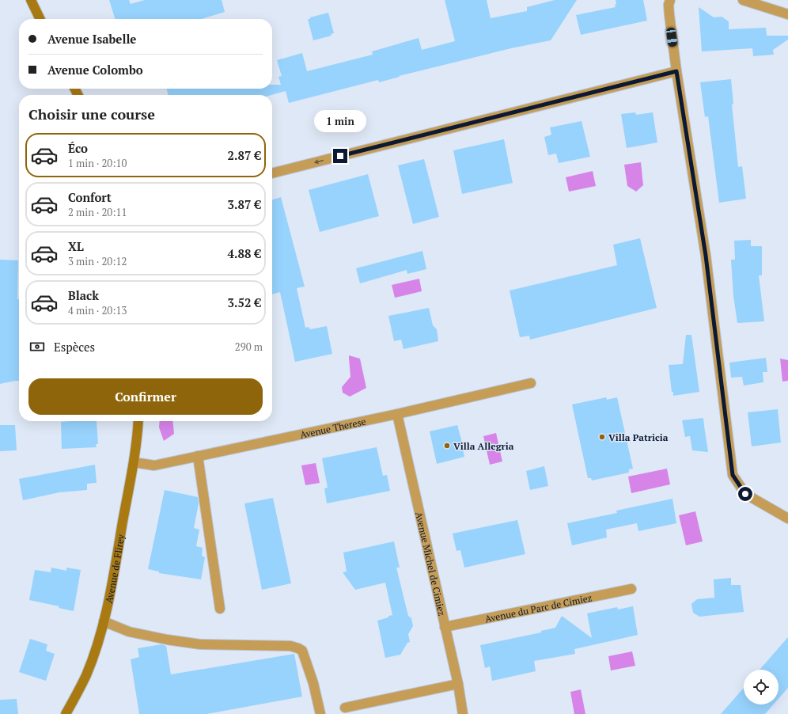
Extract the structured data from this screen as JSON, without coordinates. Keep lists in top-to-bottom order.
{
  "streets": {
    "main road": ["Avenue de Flirey"],
    "street": ["Avenue Therese", "Avenue Michel de Cimiez", "Avenue du Parc de Cimiez"]
  },
  "crossings": [
    ["Avenue Therese", "Avenue Michel de Cimiez"],
    ["Avenue Therese", "Avenue de Flirey"],
    ["Avenue Michel de Cimiez", "Avenue du Parc de Cimiez"]
  ],
  "places": ["Villa Patricia", "Villa Allegria"],
  "page": {
    "banner": ["Avenue Isabelle", "Avenue Colombo"],
    "heading": "Choisir une course",
    "bubble": "1 min",
    "list": [
      {
        "name": "Éco",
        "note": "1 min · 20:10",
        "value": "2.87 €"
      },
      {
        "name": "Confort",
        "note": "2 min · 20:11",
        "value": "3.87 €"
      },
      {
        "name": "XL",
        "note": "3 min · 20:12",
        "value": "4.88 €"
      },
      {
        "name": "Black",
        "note": "4 min · 20:13",
        "value": "3.52 €"
      }
    ],
    "pay": ["Espèces", "290 m"],
    "buttons": "Confirmer"
  }
}
